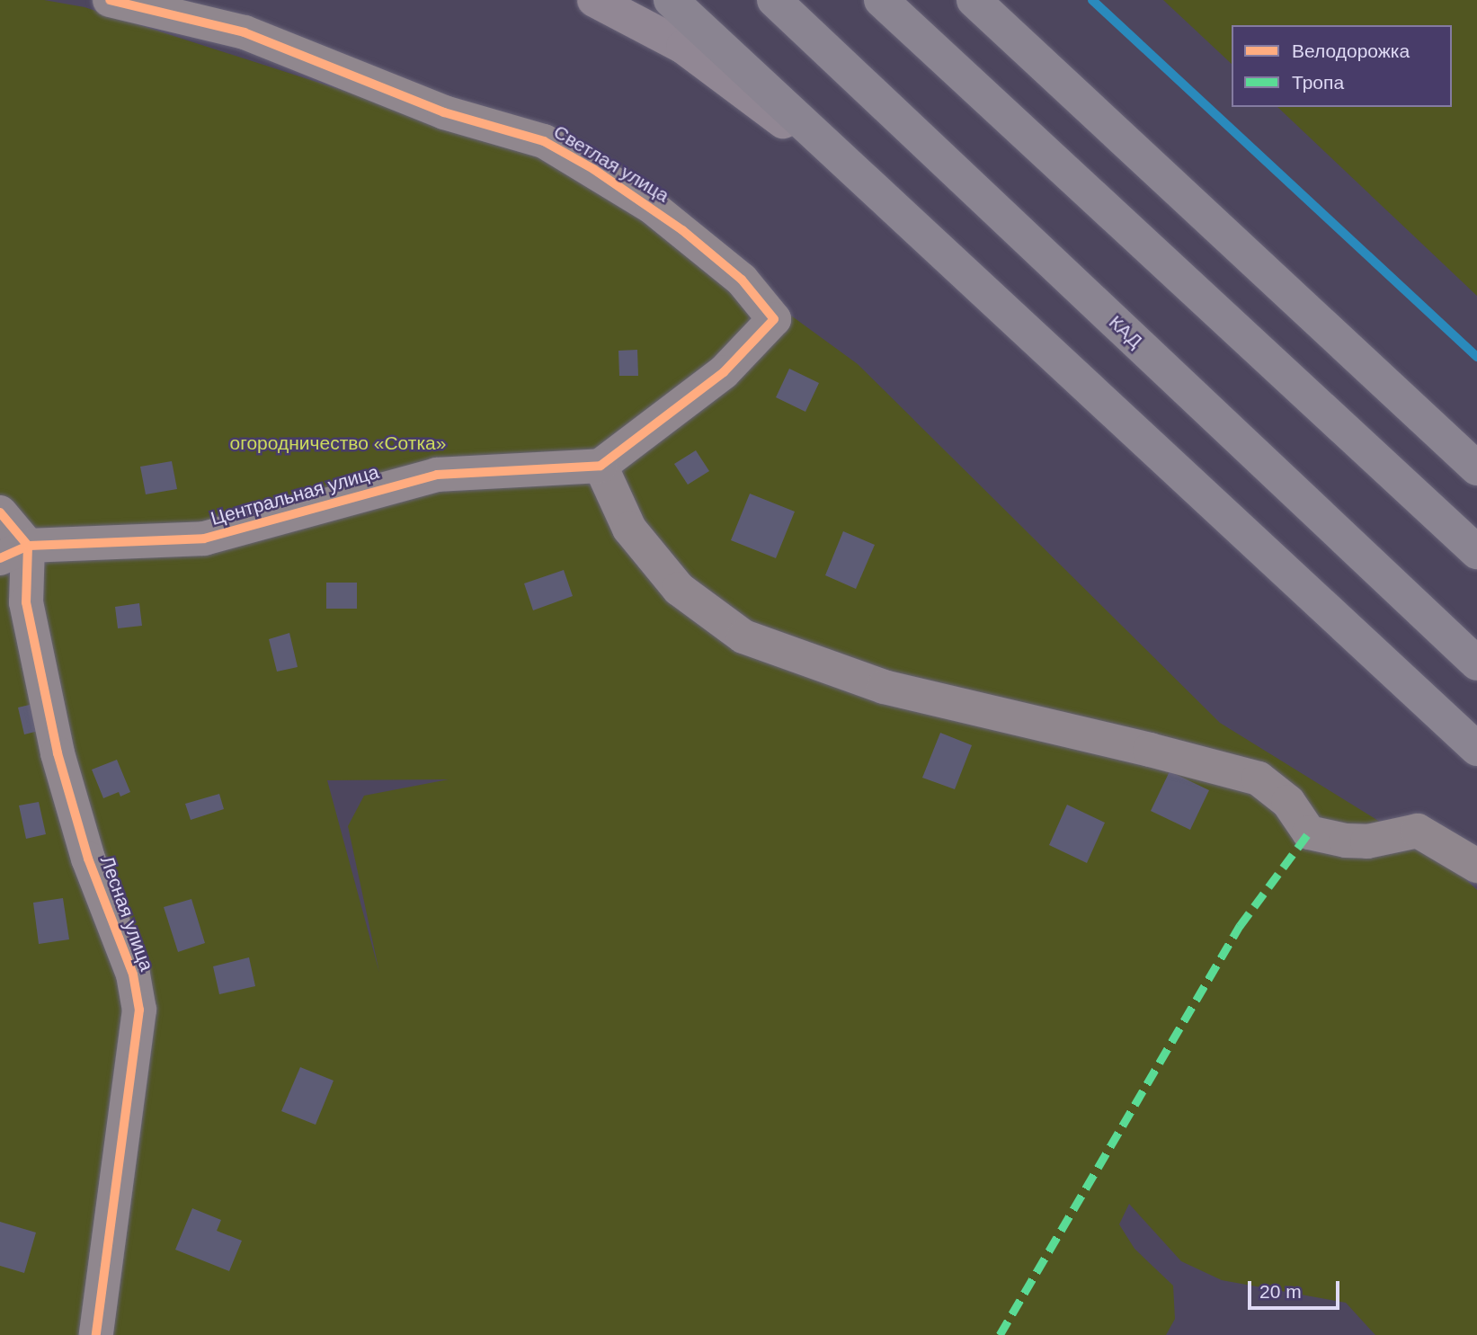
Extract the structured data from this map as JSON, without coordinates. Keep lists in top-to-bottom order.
{
  "streets": {
    "highway": ["КАД"],
    "street": ["Светлая улица", "Центральная улица", "Лесная улица"]
  },
  "crossings": [
    ["Светлая улица", "Центральная улица"],
    ["Центральная улица", "Лесная улица"]
  ],
  "parks": ["огородничество «Сотка»"],
  "legend": ["Велодорожка", "Тропа"],
  "scale_bar": "20 m"
}
